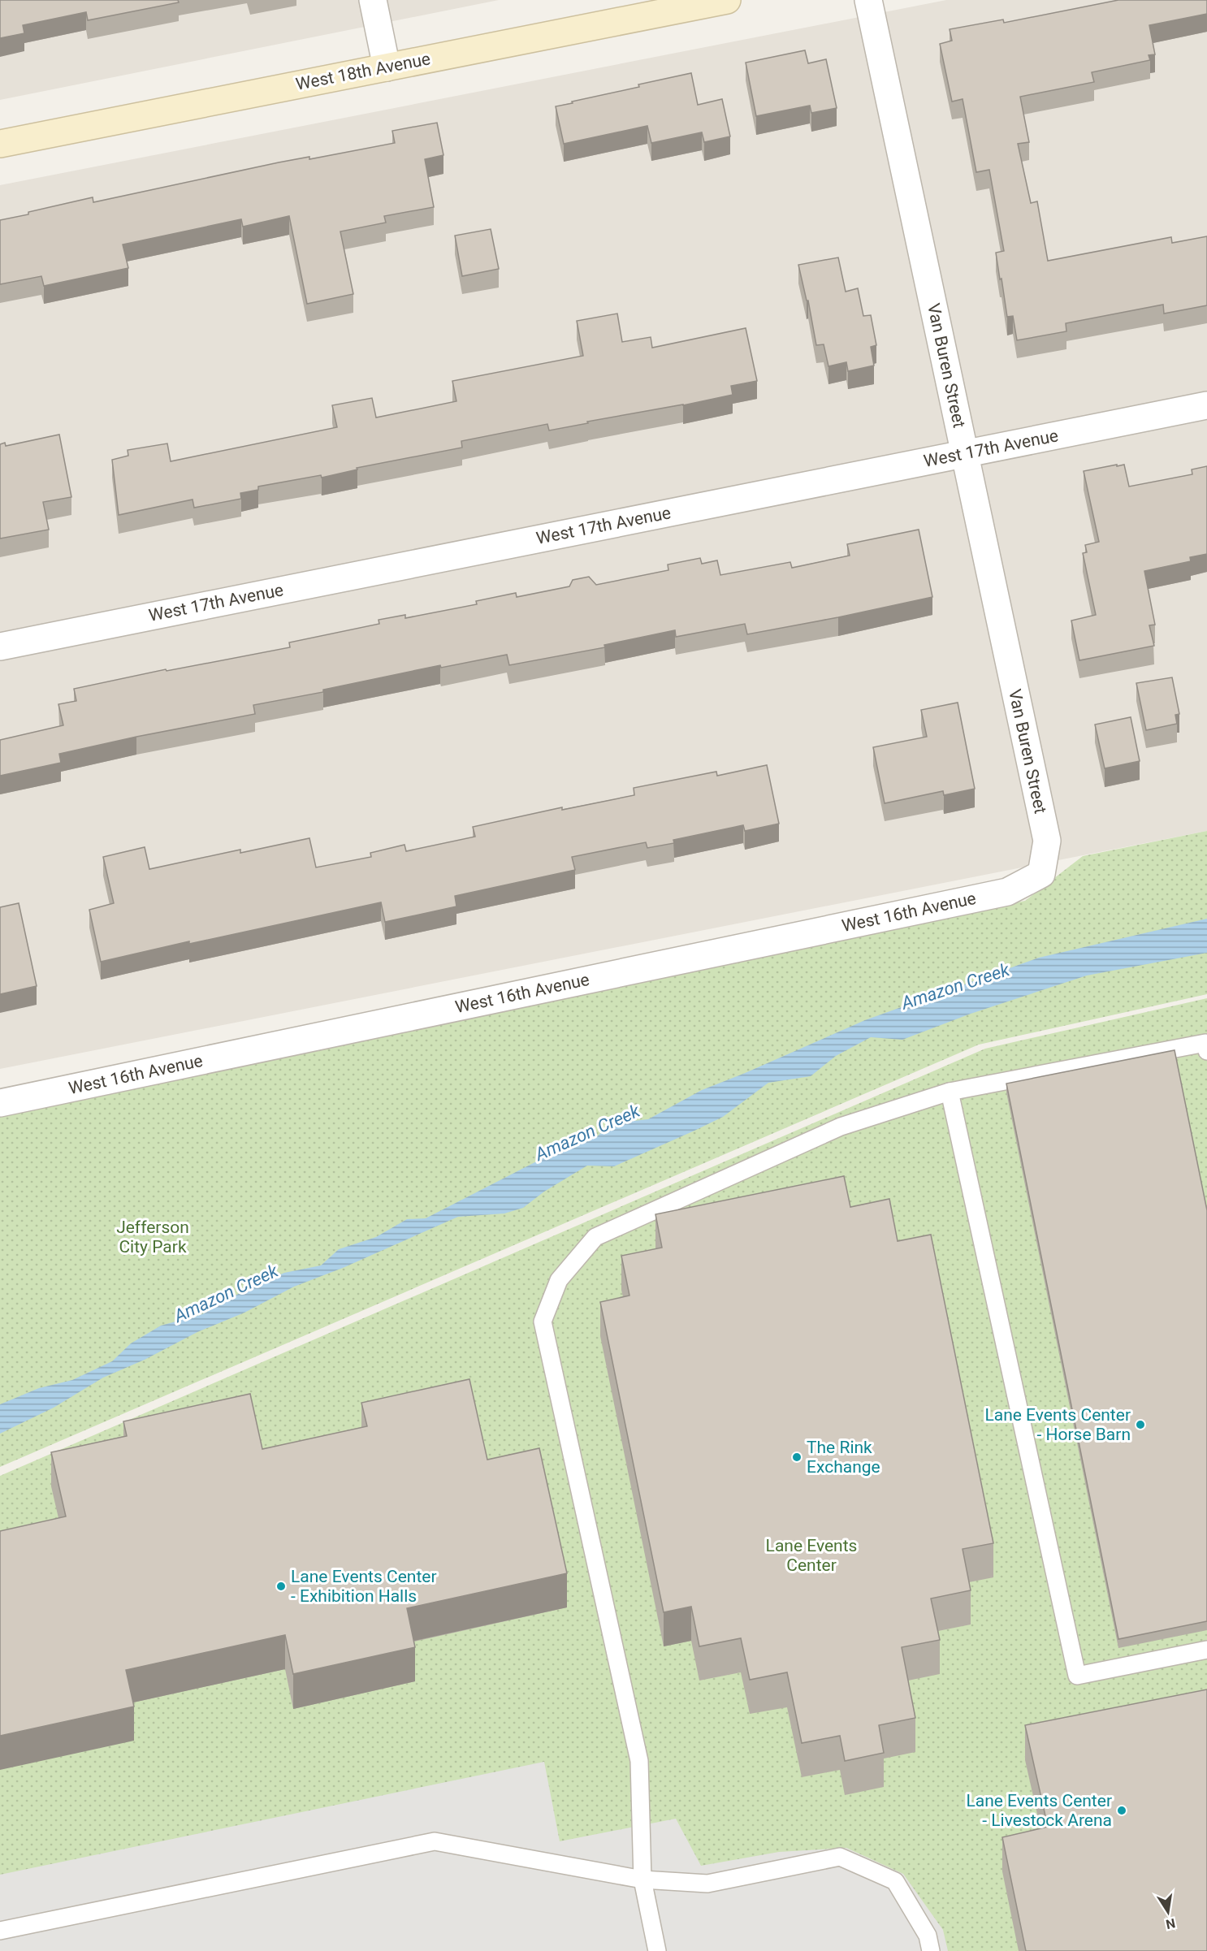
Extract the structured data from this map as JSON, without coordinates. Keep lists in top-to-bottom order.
{
  "streets": {
    "main road": ["West 18th Avenue"],
    "street": ["Van Buren Street", "West 17th Avenue", "West 16th Avenue"]
  },
  "crossings": [
    ["Van Buren Street", "West 17th Avenue"],
    ["Van Buren Street", "West 16th Avenue"]
  ],
  "water": ["Amazon Creek"],
  "parks": ["Jefferson City Park", "Lane Events Center"],
  "places": [
    "Lane Events Center - Horse Barn",
    "The Rink Exchange",
    "Lane Events Center - Exhibition Halls",
    "Lane Events Center - Livestock Arena"
  ],
  "north": "bottom"
}
